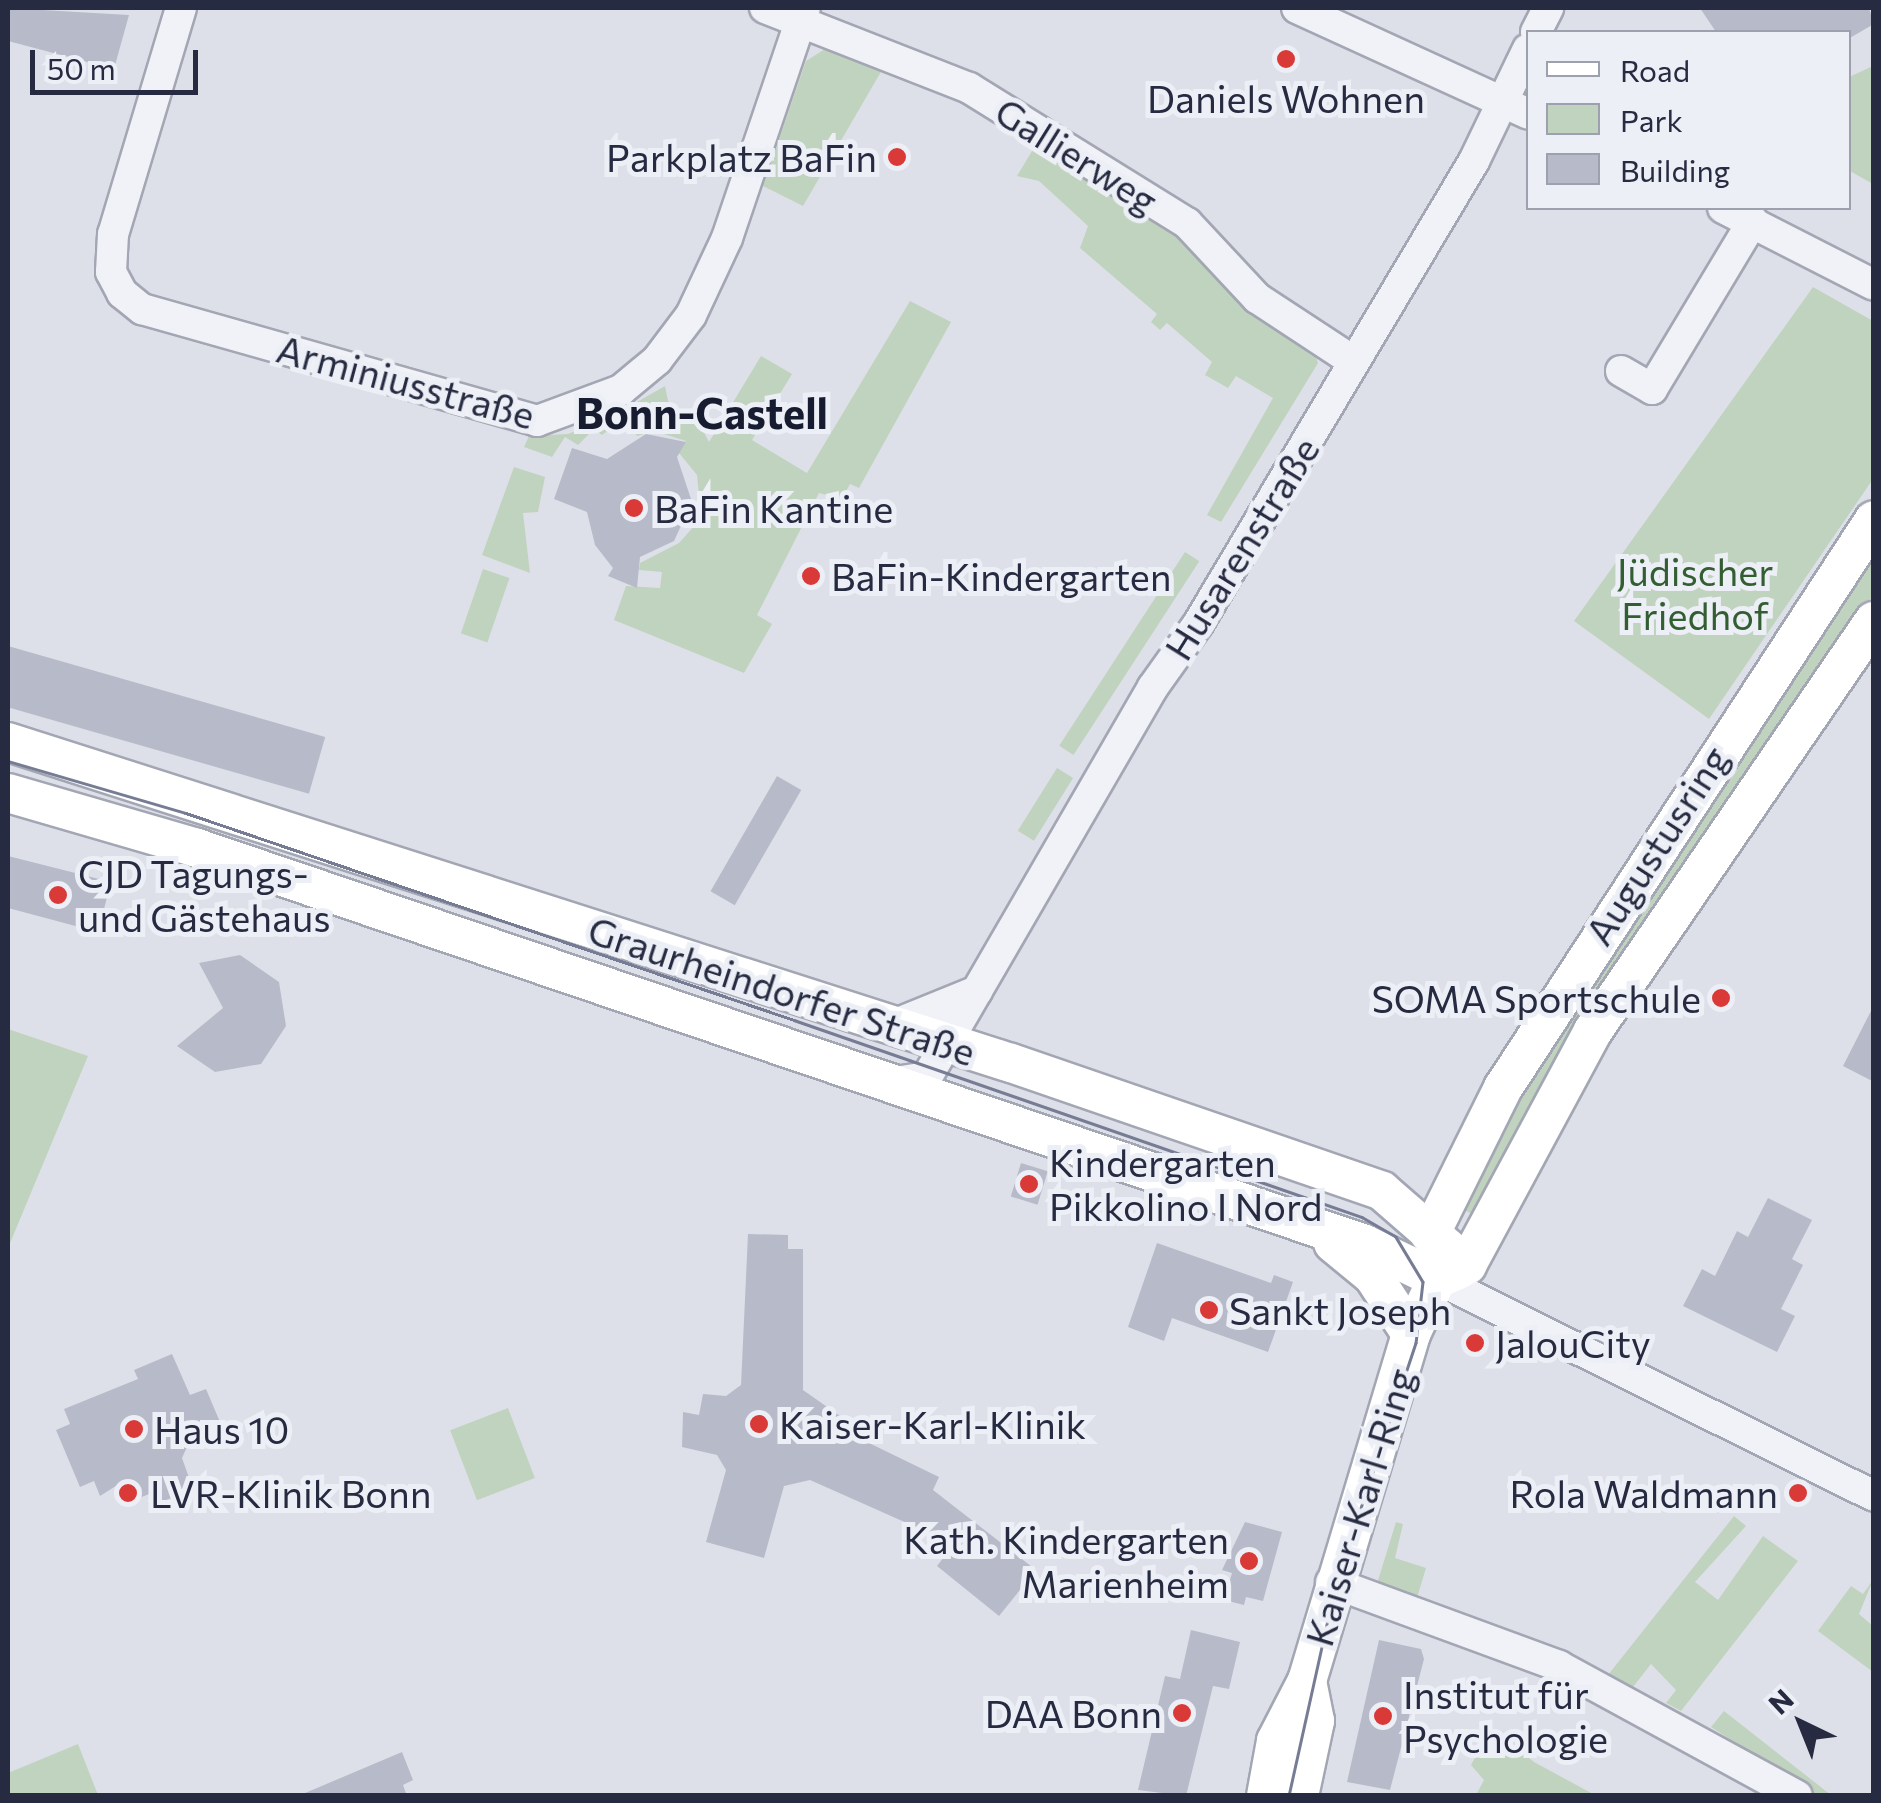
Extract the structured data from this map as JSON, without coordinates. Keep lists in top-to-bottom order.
{
  "streets": {
    "main road": ["Augustusring", "Graurheindorfer Straße", "Kaiser-Karl-Ring"],
    "street": ["Gallierweg", "Arminiusstraße", "Husarenstraße"]
  },
  "crossings": [
    ["Gallierweg", "Arminiusstraße"],
    ["Gallierweg", "Husarenstraße"],
    ["Husarenstraße", "Graurheindorfer Straße"],
    ["Augustusring", "Graurheindorfer Straße"],
    ["Augustusring", "Kaiser-Karl-Ring"],
    ["Graurheindorfer Straße", "Kaiser-Karl-Ring"]
  ],
  "districts": ["Bonn-Castell"],
  "parks": ["Jüdischer Friedhof"],
  "places": [
    "Daniels Wohnen",
    "Parkplatz BaFin",
    "BaFin Kantine",
    "BaFin-Kindergarten",
    "CJD Tagungs- und Gästehaus",
    "SOMA Sportschule",
    "Kindergarten Pikkolino I Nord",
    "Sankt Joseph",
    "JalouCity",
    "Kaiser-Karl-Klinik",
    "Haus 10",
    "LVR-Klinik Bonn",
    "Rola Waldmann",
    "Kath. Kindergarten Marienheim",
    "DAA Bonn",
    "Institut für Psychologie"
  ],
  "legend": ["Road", "Park", "Building"],
  "scale_bar": "50 m",
  "north": "top left"
}
